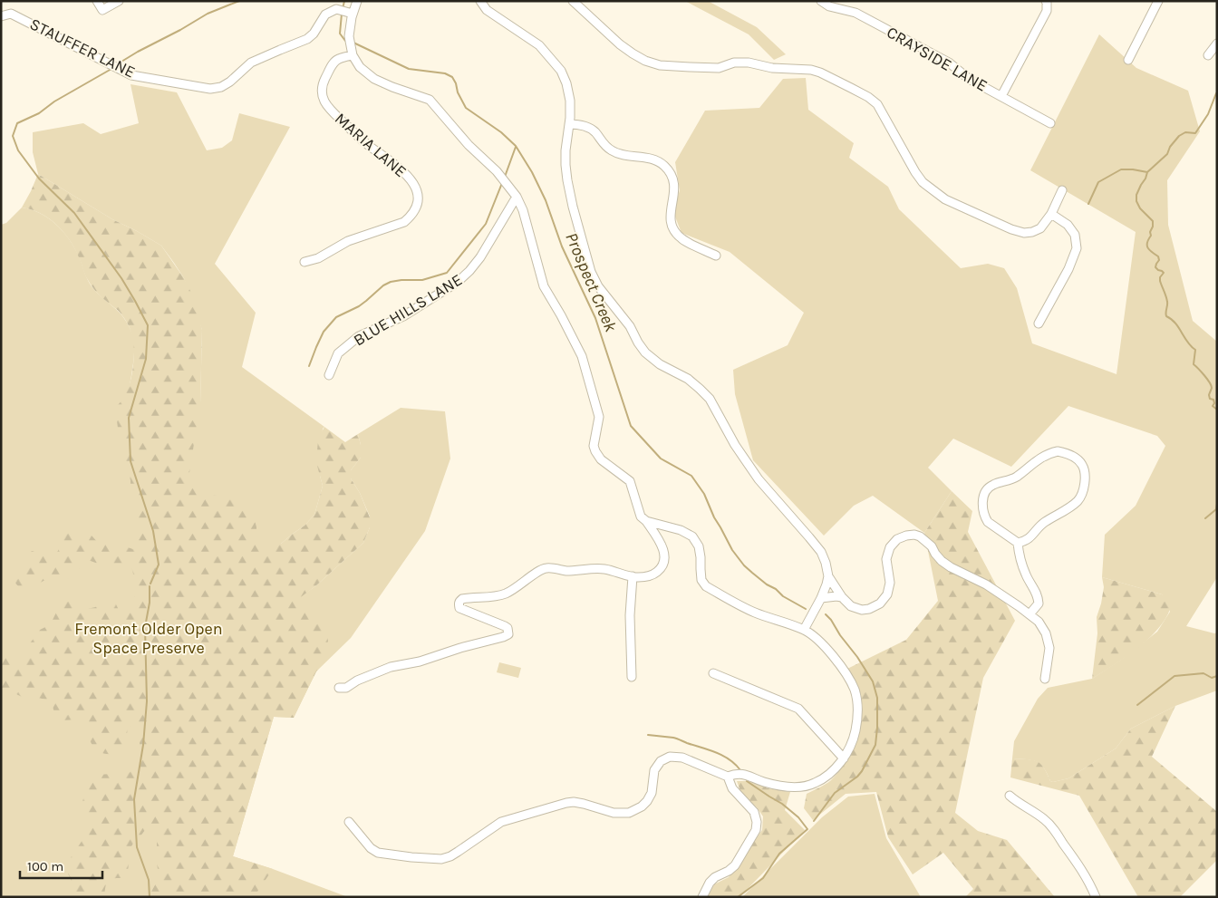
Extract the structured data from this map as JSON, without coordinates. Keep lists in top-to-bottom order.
{
  "streets": {
    "street": [
      "STAUFFER LANE",
      "CRAYSIDE LANE",
      "MARIA LANE",
      "BLUE HILLS LANE"
    ]
  },
  "water": ["Prospect Creek"],
  "parks": ["Fremont Older Open Space Preserve"],
  "scale_bar": "100 m"
}
